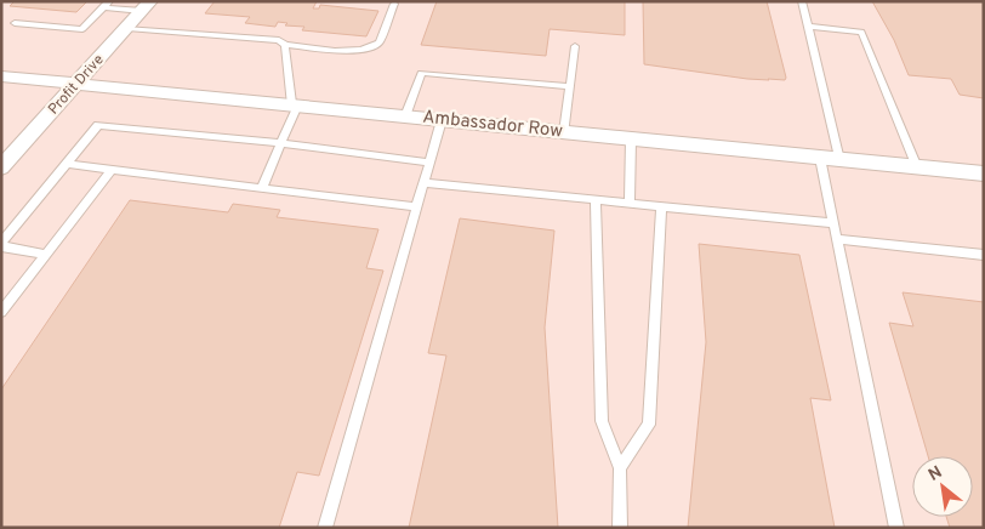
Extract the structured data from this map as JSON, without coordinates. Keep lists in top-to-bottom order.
{
  "streets": {
    "street": ["Profit Drive", "Ambassador Row"]
  },
  "crossings": [
    ["Profit Drive", "Ambassador Row"]
  ],
  "north": "top left"
}
